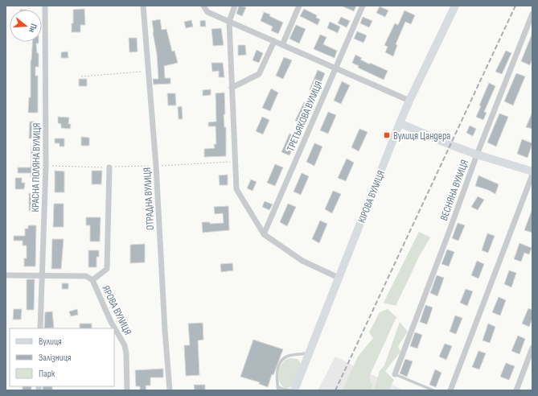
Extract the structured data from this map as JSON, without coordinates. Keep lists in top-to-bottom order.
{
  "streets": {
    "main road": ["КІРОВА ВУЛИЦЯ"],
    "street": [
      "ТРЕТЬЯКОВА ВУЛИЦЯ",
      "КРАСНА ПОЛЯНА ВУЛИЦЯ",
      "ВЕСНЯНА ВУЛИЦЯ",
      "ОТРАДНА ВУЛИЦЯ",
      "ЯРОВА ВУЛИЦЯ"
    ]
  },
  "places": {
    "transit": ["Вулиця Цандера"]
  },
  "legend": ["Вулиця", "Залізниця", "Парк"],
  "north": "right"
}
